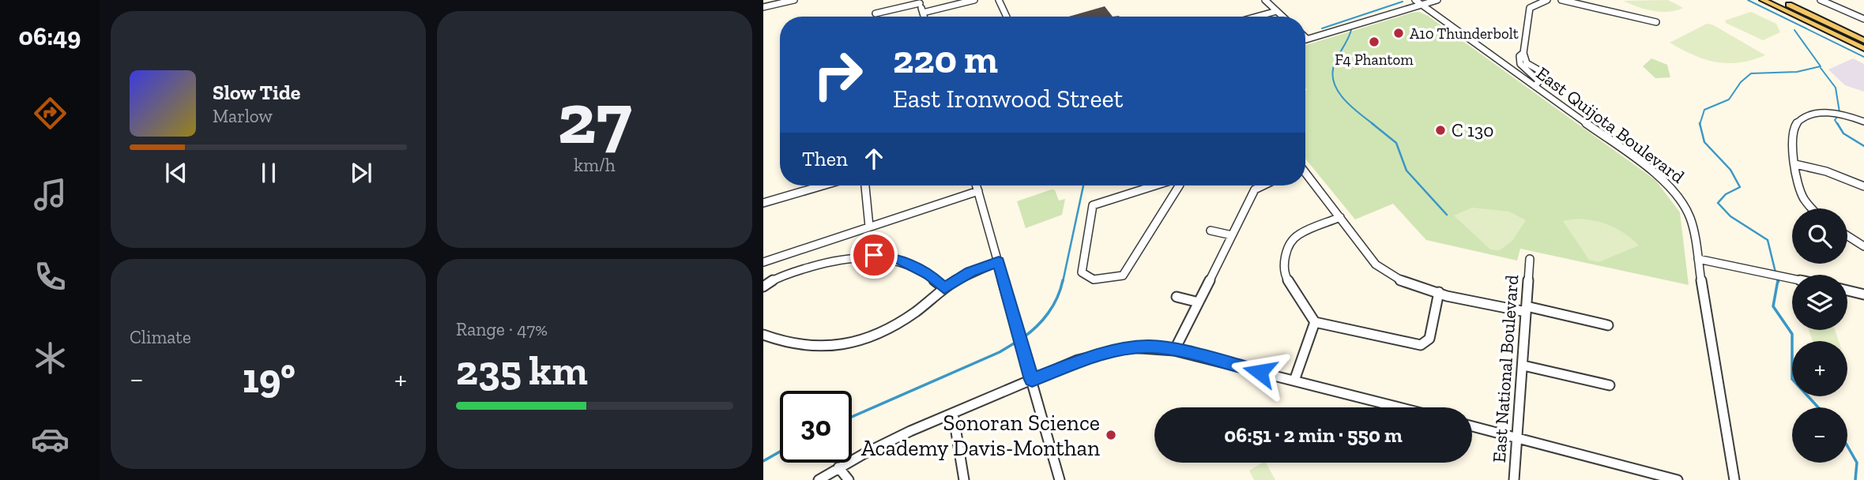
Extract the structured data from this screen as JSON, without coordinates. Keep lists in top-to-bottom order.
{
  "streets": {
    "street": ["East Quijota Boulevard", "East National Boulevard"]
  },
  "places": [
    "A10 Thunderbolt",
    "F4 Phantom",
    "C 130",
    "Sonoran Science Academy Davis-Monthan"
  ],
  "page": {
    "tabs": "06:49",
    "tile": [
      ["27", "km/h"],
      "Climate",
      ["Range · 47%", "235 km"]
    ],
    "turn": ["220 m", "East Ironwood Street"],
    "song": ["Slow Tide", "Marlow"],
    "then": "Then",
    "map_buttons": ["+", "−"],
    "heat": ["−", "19°", "+"],
    "limit": "30",
    "trip": "06:51 · 2 min · 550 m"
  }
}
